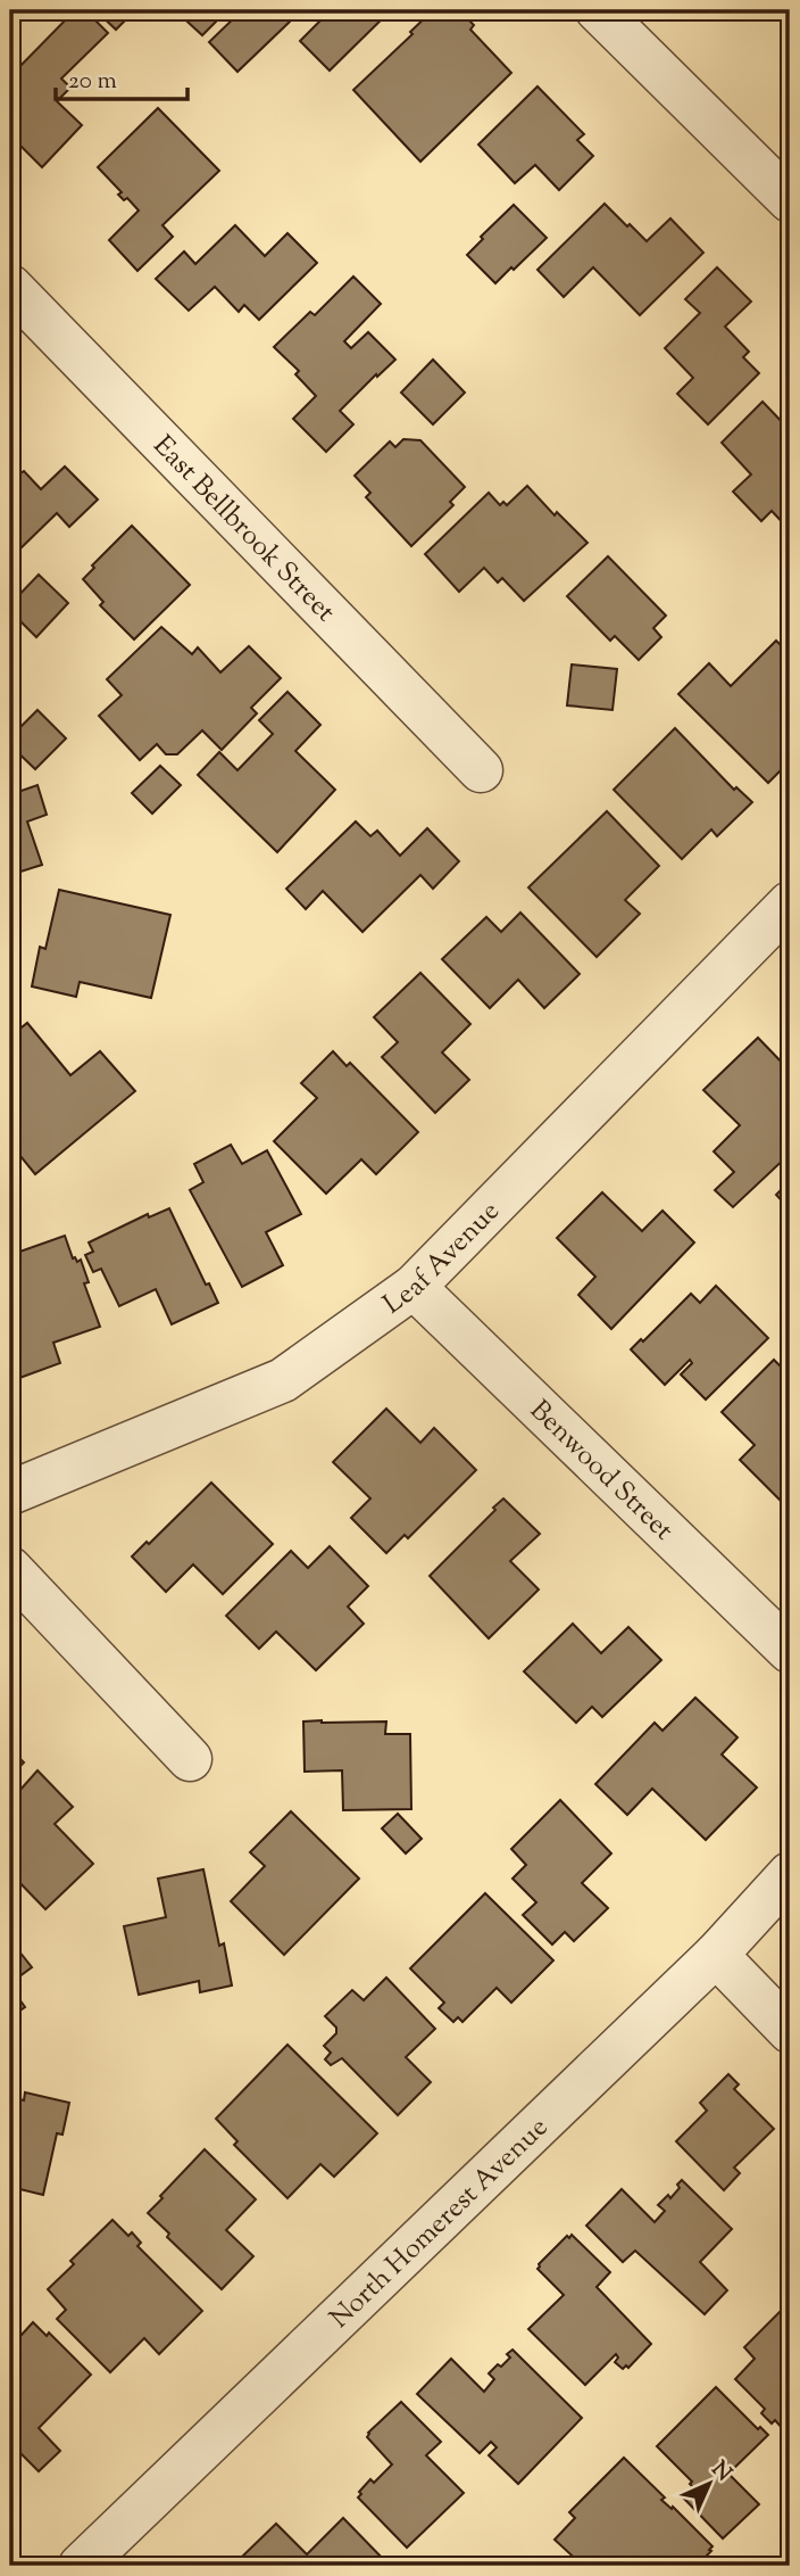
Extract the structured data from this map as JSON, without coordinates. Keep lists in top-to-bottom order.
{
  "streets": {
    "street": [
      "East Bellbrook Street",
      "Leaf Avenue",
      "Benwood Street",
      "North Homerest Avenue"
    ]
  },
  "crossings": [
    ["Leaf Avenue", "Benwood Street"]
  ],
  "scale_bar": "20 m",
  "north": "top right"
}
